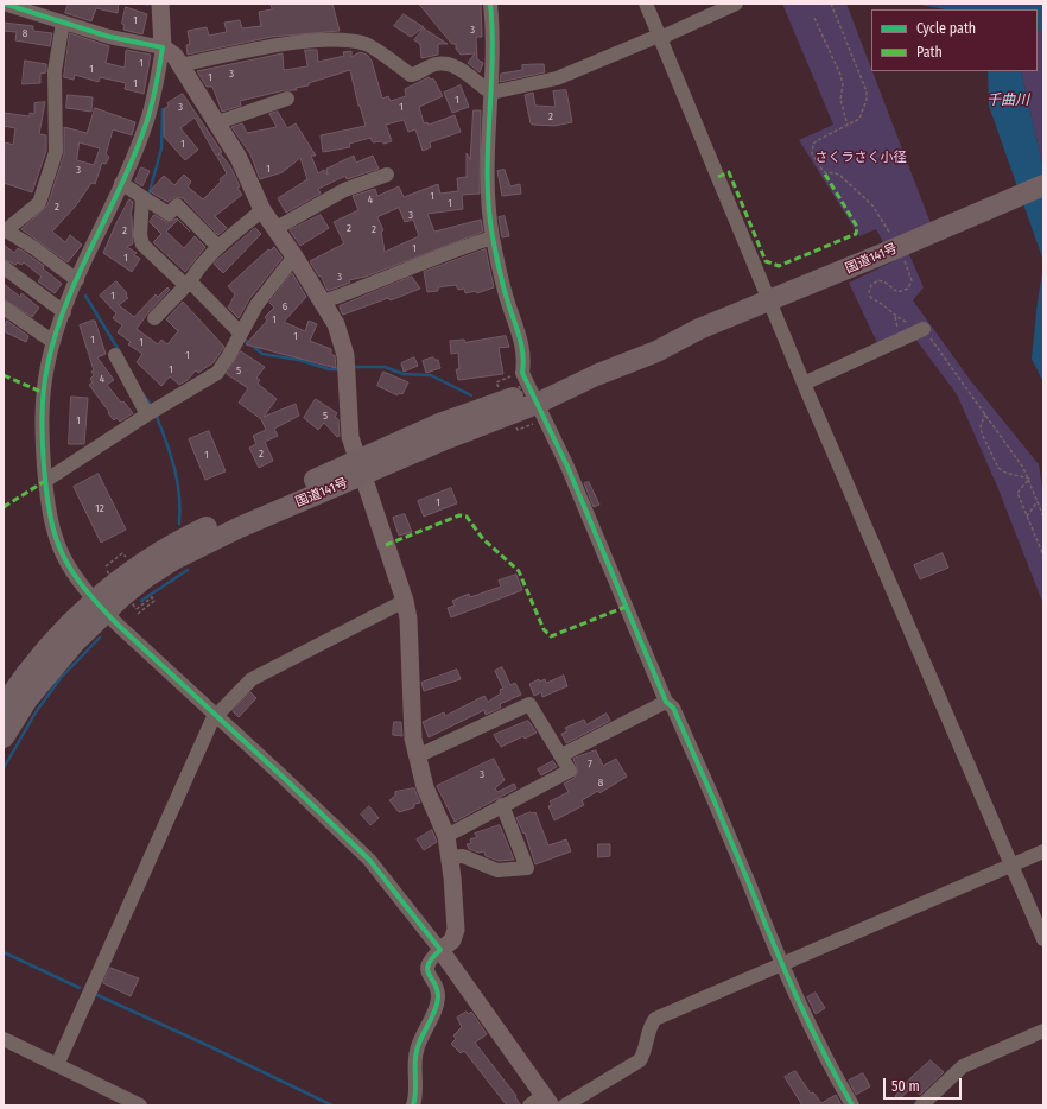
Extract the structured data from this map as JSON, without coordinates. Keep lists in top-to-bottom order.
{
  "streets": {
    "highway": ["国道141号"]
  },
  "water": ["千曲川"],
  "parks": ["さくラさく小径"],
  "house_numbers": [
    "1",
    "3",
    "8",
    "1",
    "1",
    "3",
    "1",
    "1",
    "1",
    "3",
    "1",
    "2",
    "1",
    "1",
    "3",
    "1",
    "4",
    "1",
    "2",
    "3",
    "2",
    "2",
    "2",
    "1",
    "1",
    "3",
    "1",
    "6",
    "1",
    "1",
    "1",
    "1",
    "1",
    "1",
    "5",
    "4",
    "5",
    "1",
    "2",
    "1",
    "1",
    "12",
    "7",
    "3",
    "8"
  ],
  "legend": ["Cycle path", "Path"],
  "scale_bar": "50 m"
}
